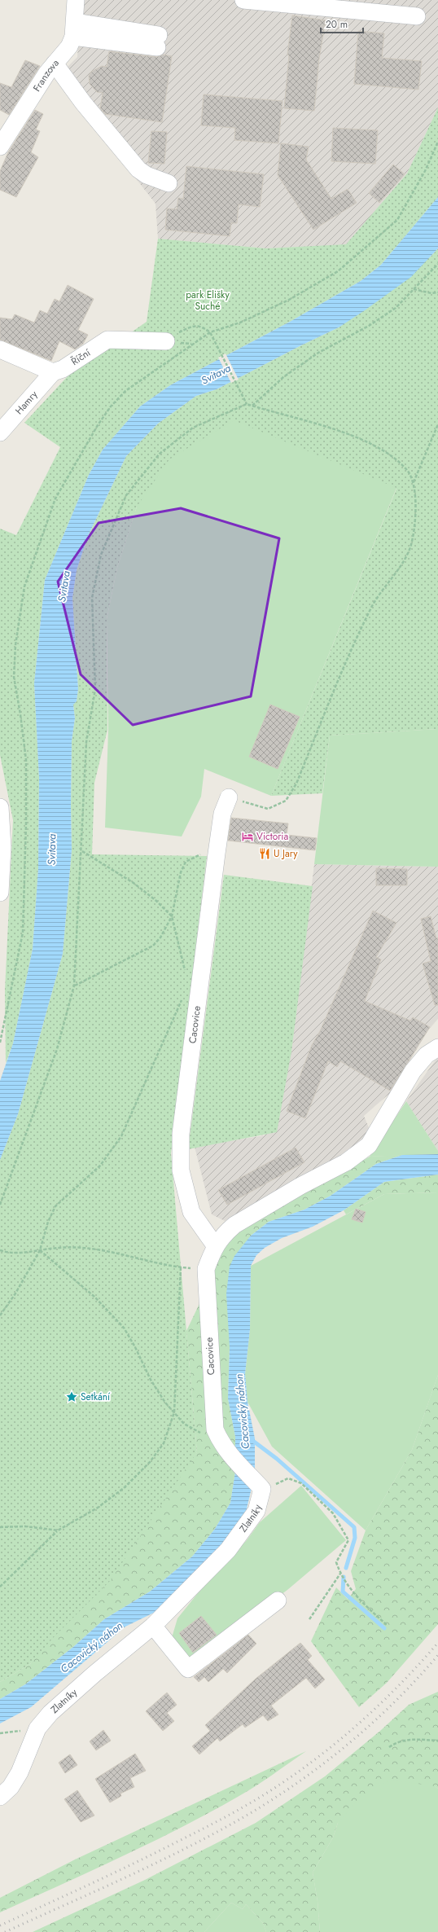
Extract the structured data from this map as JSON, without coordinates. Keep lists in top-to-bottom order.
{
  "streets": {
    "street": [
      "Franzova",
      "Říční",
      "Hamry",
      "Cacovice",
      "Zlatníky"
    ]
  },
  "crossings": [
    ["Říční", "Hamry"],
    ["Cacovice", "Zlatníky"]
  ],
  "water": ["Svitava", "Cacovický náhon"],
  "parks": ["park Elišky Suché"],
  "places": {
    "hotel": ["Victoria"],
    "restaurant": ["U Jary"],
    "place": ["Setkání"]
  },
  "scale_bar": "20 m"
}
